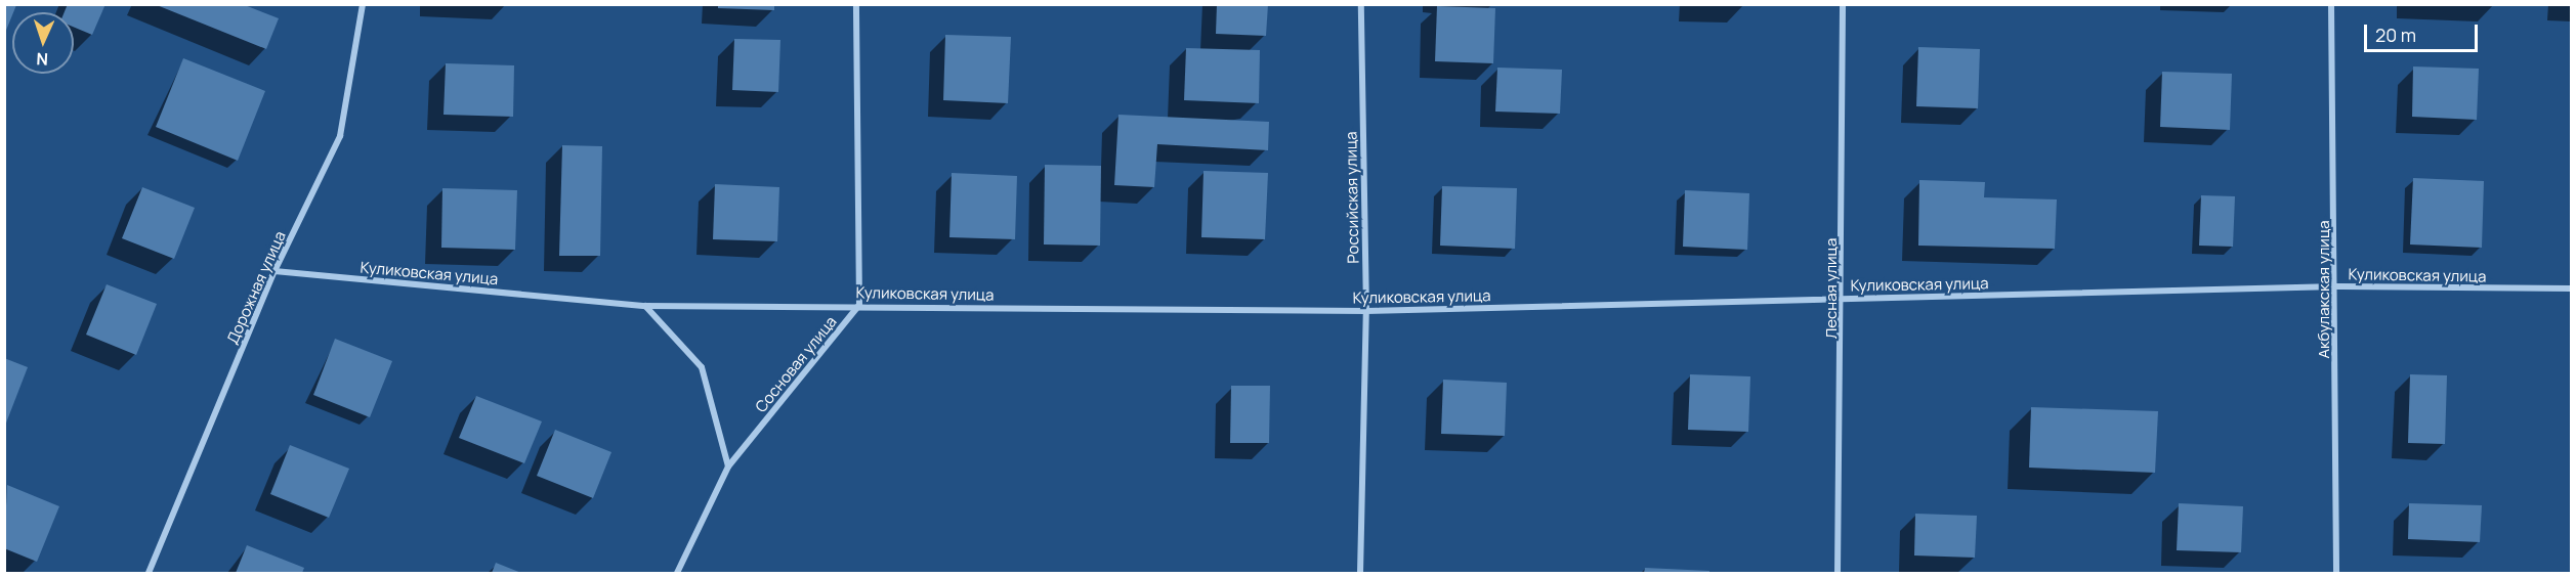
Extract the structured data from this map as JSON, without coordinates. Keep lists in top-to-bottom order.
{
  "streets": {
    "street": [
      "Российская улица",
      "Куликовская улица",
      "Дорожная улица",
      "Лесная улица",
      "Акбулакская улица",
      "Сосновая улица"
    ]
  },
  "crossings": [
    ["Российская улица", "Куликовская улица"],
    ["Куликовская улица", "Дорожная улица"],
    ["Куликовская улица", "Лесная улица"],
    ["Куликовская улица", "Акбулакская улица"],
    ["Куликовская улица", "Сосновая улица"]
  ],
  "scale_bar": "20 m",
  "north": "bottom"
}
